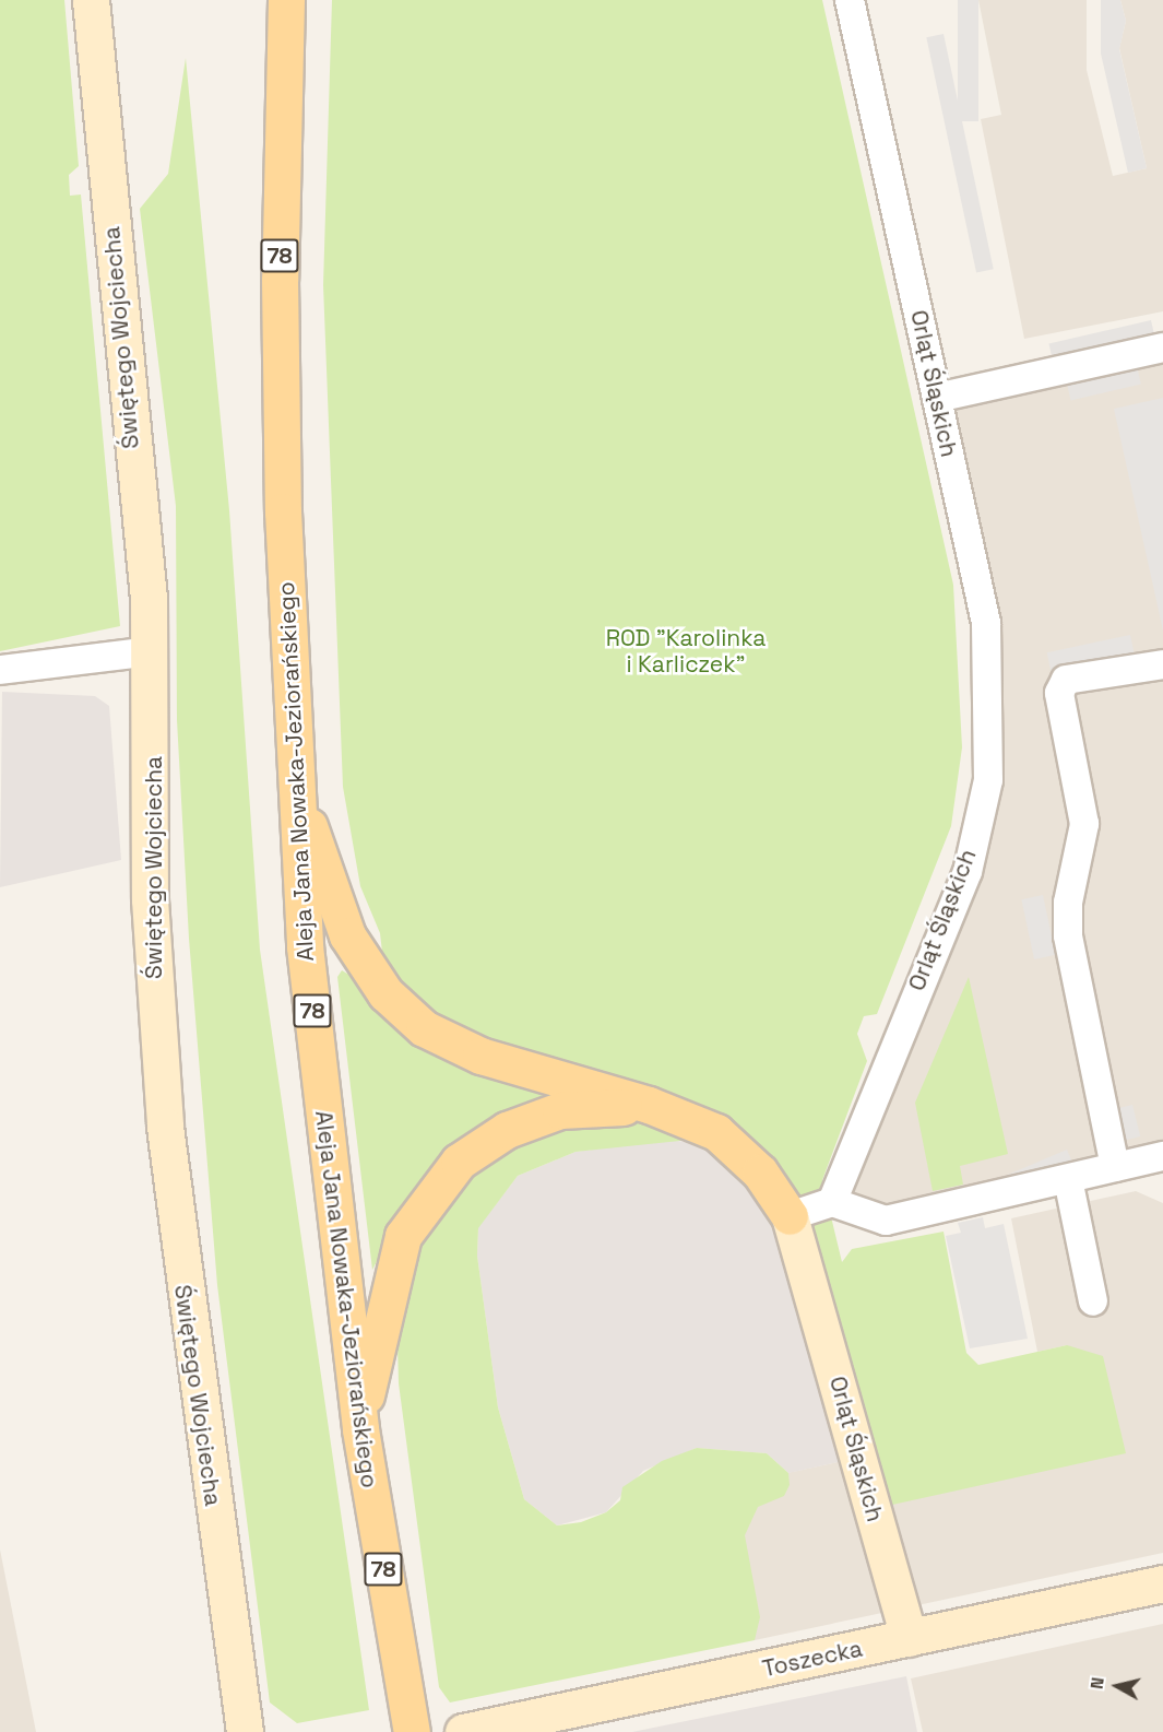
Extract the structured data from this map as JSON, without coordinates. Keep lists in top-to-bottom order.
{
  "streets": {
    "main road": [
      "78",
      "Świętego Wojciecha",
      "Orląt Śląskich",
      "Aleja Jana Nowaka-Jeziorańskiego",
      "Toszecka"
    ]
  },
  "crossings": [
    ["Orląt Śląskich", "Toszecka"]
  ],
  "parks": ["ROD \"Karolinka i Karliczek\""],
  "north": "left"
}
